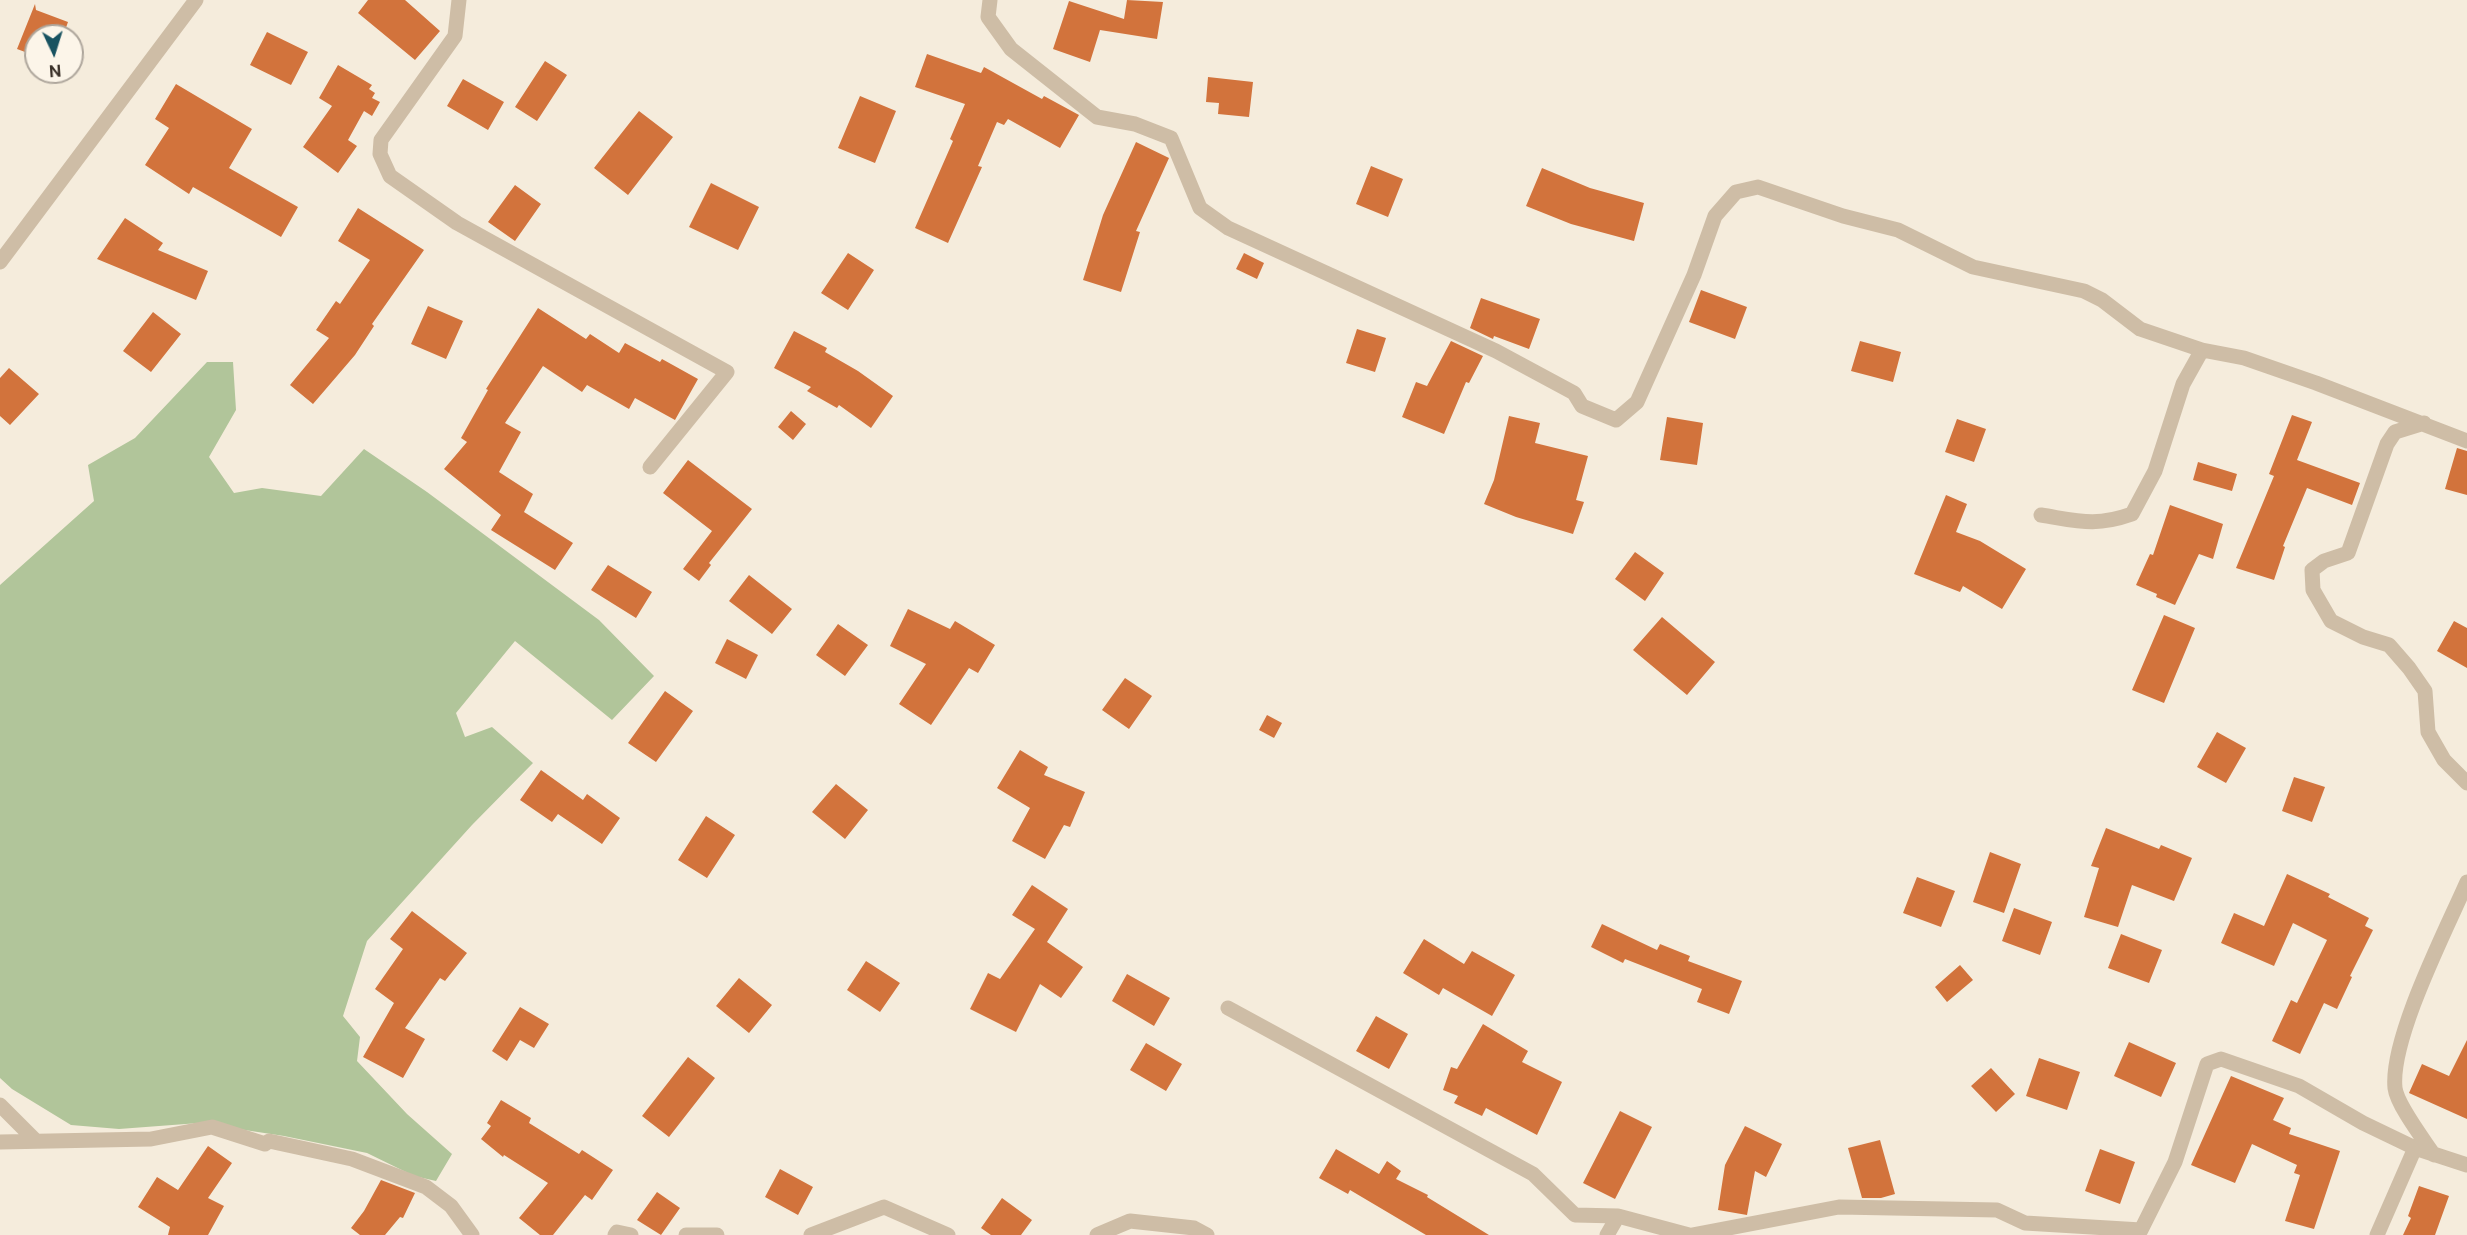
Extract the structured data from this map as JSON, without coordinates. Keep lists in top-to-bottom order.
{
  "north": "bottom"
}
